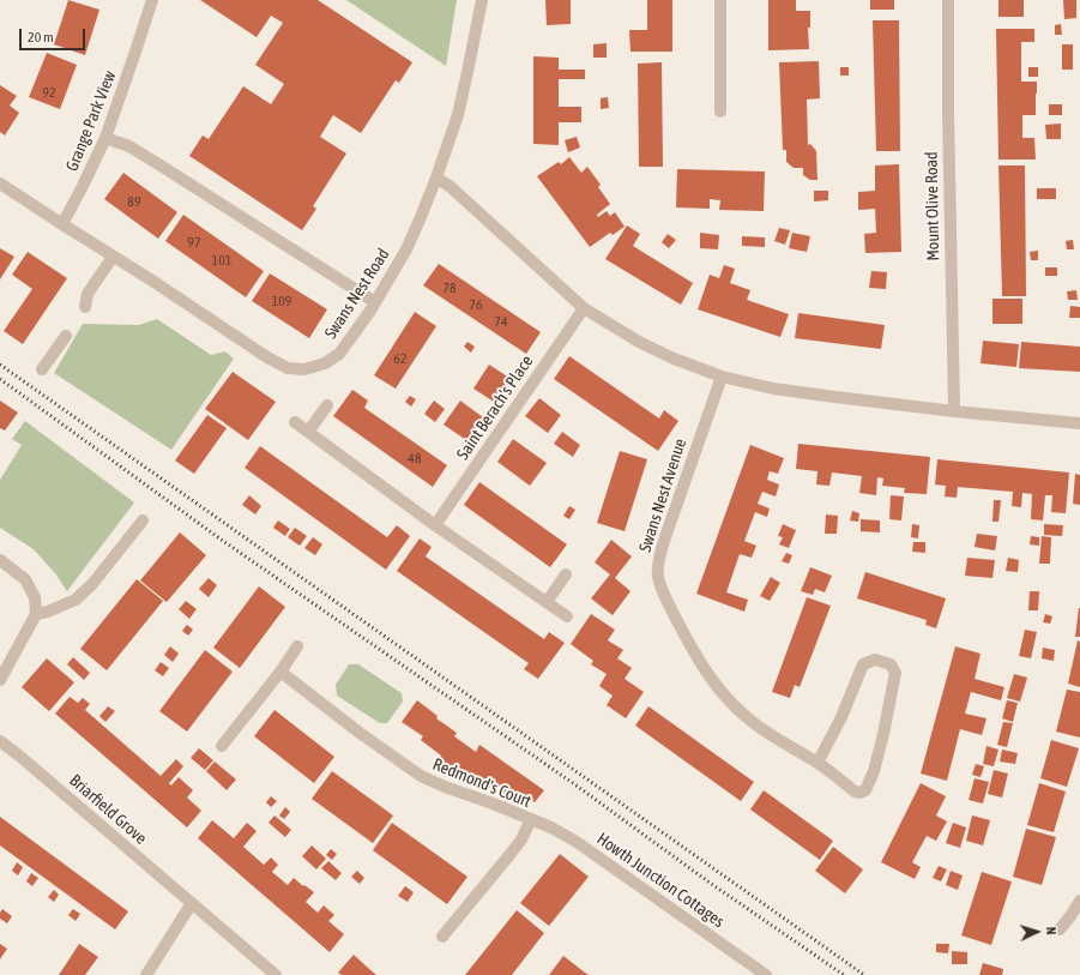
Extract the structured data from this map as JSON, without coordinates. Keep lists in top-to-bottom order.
{
  "streets": {
    "street": [
      "Grange Park View",
      "Mount Olive Road",
      "Swans Nest Road",
      "Saint Berach's Place",
      "Swans Nest Avenue",
      "Redmond's Court",
      "Briarfield Grove",
      "Howth Junction Cottages"
    ]
  },
  "crossings": [
    ["Grange Park View", "Swans Nest Road"],
    ["Redmond's Court", "Howth Junction Cottages"]
  ],
  "house_numbers": [
    "92",
    "89",
    "97",
    "101",
    "78",
    "109",
    "76",
    "74",
    "62",
    "48"
  ],
  "scale_bar": "20 m",
  "north": "right"
}
